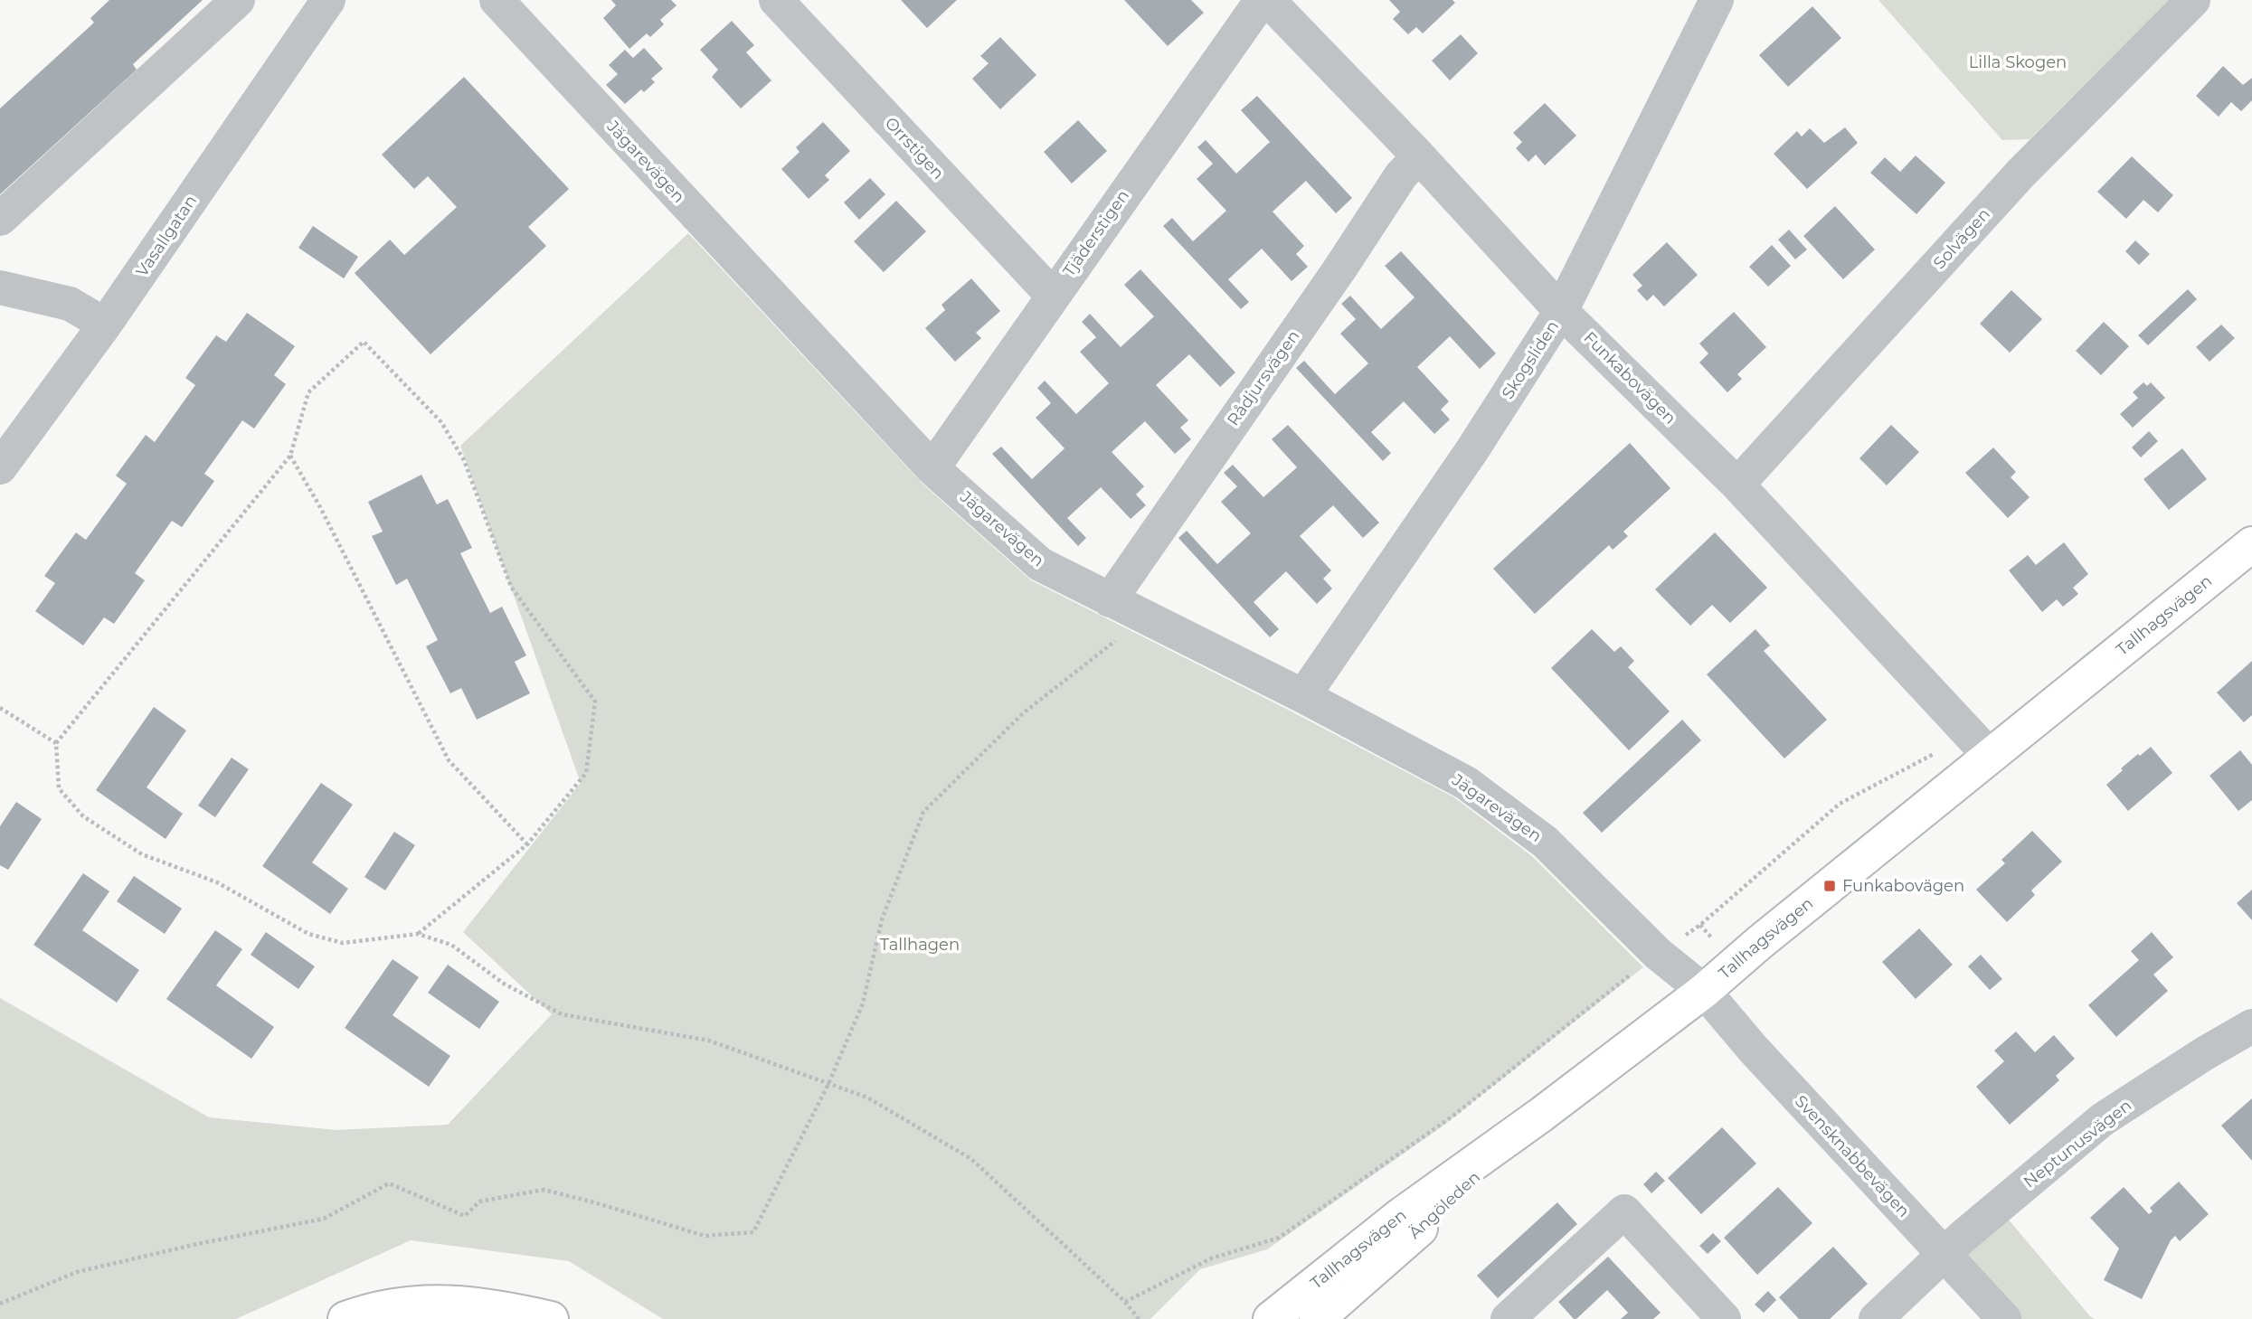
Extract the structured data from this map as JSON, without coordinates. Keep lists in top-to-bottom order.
{
  "streets": {
    "main road": ["Tallhagsvägen", "Ängöleden"],
    "street": [
      "Orrstigen",
      "Jägarevägen",
      "Tjäderstigen",
      "Vasallgatan",
      "Solvägen",
      "Skogsliden",
      "Rådjursvägen",
      "Funkabovägen",
      "Neptunusvägen",
      "Svensknabbevägen"
    ]
  },
  "crossings": [
    ["Orrstigen", "Tjäderstigen"],
    ["Jägarevägen", "Tjäderstigen"],
    ["Jägarevägen", "Skogsliden"],
    ["Jägarevägen", "Rådjursvägen"],
    ["Jägarevägen", "Tallhagsvägen"],
    ["Jägarevägen", "Svensknabbevägen"],
    ["Solvägen", "Funkabovägen"],
    ["Skogsliden", "Funkabovägen"],
    ["Rådjursvägen", "Funkabovägen"],
    ["Funkabovägen", "Tallhagsvägen"],
    ["Tallhagsvägen", "Svensknabbevägen"],
    ["Tallhagsvägen", "Ängöleden"],
    ["Neptunusvägen", "Svensknabbevägen"]
  ],
  "parks": ["Lilla Skogen", "Tallhagen"],
  "places": {
    "transit": ["Funkabovägen"]
  }
}
